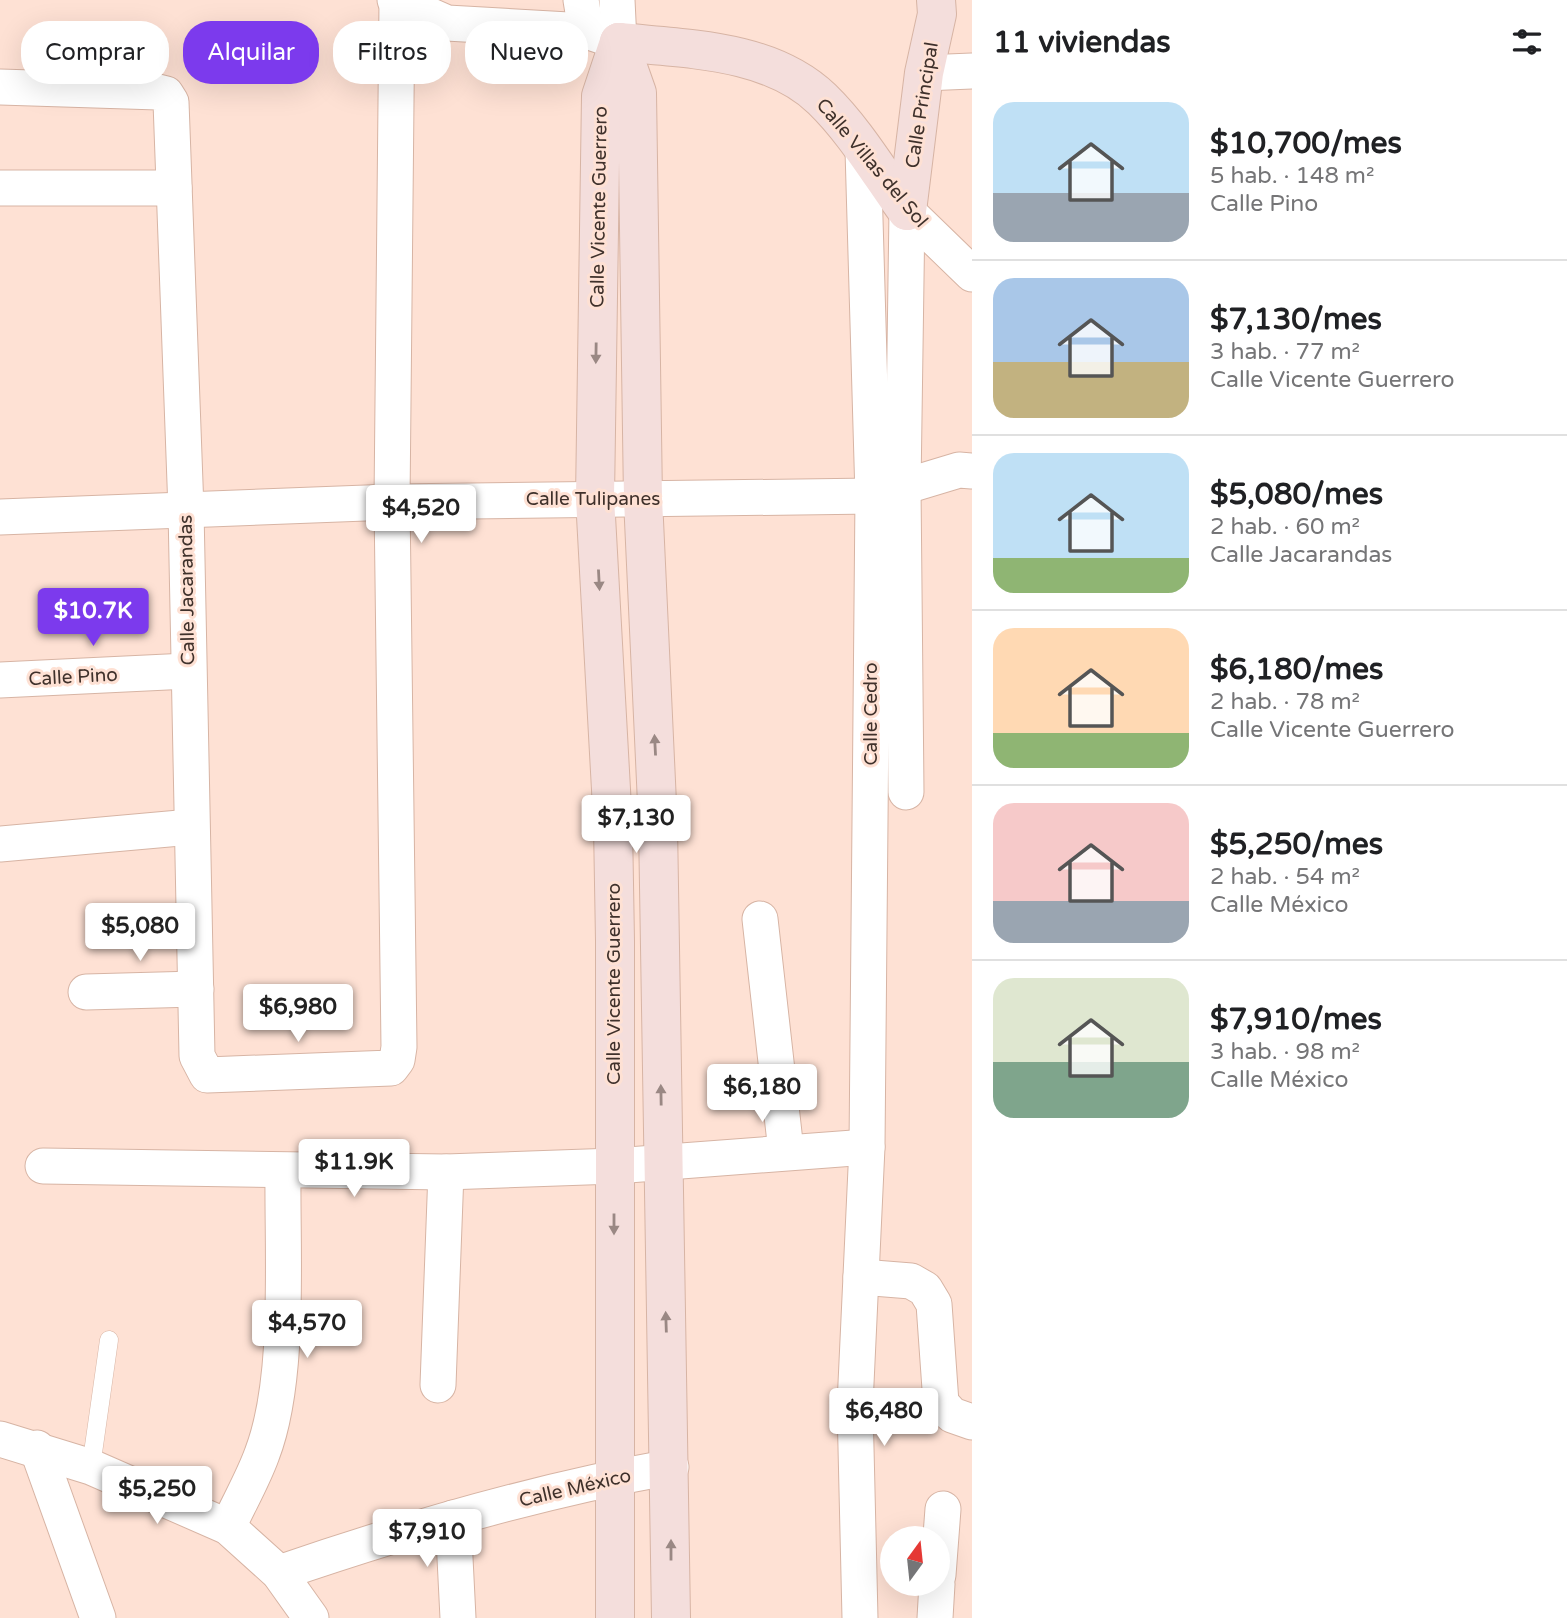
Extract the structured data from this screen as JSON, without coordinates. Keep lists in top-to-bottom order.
{
  "streets": {
    "street": [
      "Calle Principal",
      "Calle Villas del Sol",
      "Calle Vicente Guerrero",
      "Calle Tulipanes",
      "Calle Jacarandas",
      "Calle Pino",
      "Calle Cedro",
      "Calle México"
    ]
  },
  "crossings": [
    ["Calle Principal", "Calle Villas del Sol"],
    ["Calle Principal", "Calle Cedro"],
    ["Calle Villas del Sol", "Calle Vicente Guerrero"],
    ["Calle Villas del Sol", "Calle Cedro"],
    ["Calle Vicente Guerrero", "Calle Tulipanes"],
    ["Calle Vicente Guerrero", "Calle México"],
    ["Calle Tulipanes", "Calle Jacarandas"],
    ["Calle Tulipanes", "Calle Cedro"],
    ["Calle Jacarandas", "Calle Pino"]
  ],
  "north": "top",
  "page": {
    "heading": "11 viviendas",
    "chip": [
      "Comprar",
      "Alquilar",
      "Filtros",
      "Nuevo"
    ],
    "list": [
      {
        "name": "$10,700/mes",
        "note": "5 hab. · 148 m² · Calle Pino"
      },
      {
        "name": "$7,130/mes",
        "note": "3 hab. · 77 m² · Calle Vicente Guerrero"
      },
      {
        "name": "$5,080/mes",
        "note": "2 hab. · 60 m² · Calle Jacarandas"
      },
      {
        "name": "$6,180/mes",
        "note": "2 hab. · 78 m² · Calle Vicente Guerrero"
      },
      {
        "name": "$5,250/mes",
        "note": "2 hab. · 54 m² · Calle México"
      },
      {
        "name": "$7,910/mes",
        "note": "3 hab. · 98 m² · Calle México"
      }
    ],
    "price": [
      "$4,520",
      "$10.7K",
      "$7,130",
      "$5,080",
      "$6,980",
      "$6,180",
      "$11.9K",
      "$4,570",
      "$6,480",
      "$5,250",
      "$7,910"
    ]
  }
}
